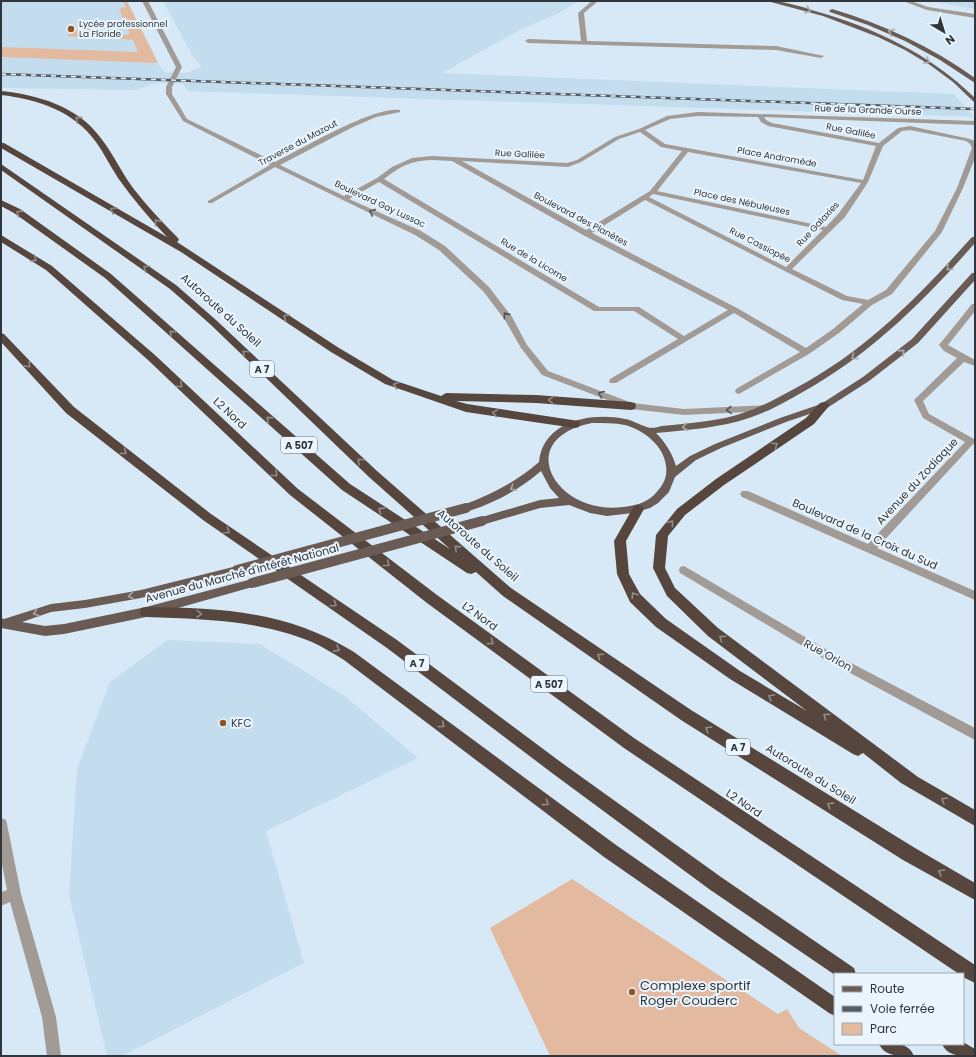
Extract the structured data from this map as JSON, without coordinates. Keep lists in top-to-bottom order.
{
  "streets": {
    "highway": [
      "Autoroute du Soleil",
      "A 7",
      "L2 Nord",
      "A 507"
    ],
    "main road": ["Avenue du Marché d'Intérêt National"],
    "street": [
      "Rue de la Grande Ourse",
      "Rue Galilée",
      "Traverse du Mazout",
      "Place Andromède",
      "Place des Nébuleuses",
      "Boulevard Gay Lussac",
      "Boulevard des Planètes",
      "Rue Galaxies",
      "Rue Cassiopée",
      "Rue de la Licorne",
      "Avenue du Zodiaque",
      "Boulevard de la Croix du Sud",
      "Rue Orion"
    ]
  },
  "crossings": [
    ["Rue de la Grande Ourse", "Rue Galilée"],
    ["Rue Galilée", "Place Andromède"],
    ["Rue Galilée", "Boulevard des Planètes"],
    ["Rue Galilée", "Rue Galaxies"],
    ["Rue Galilée", "Rue Cassiopée"],
    ["Traverse du Mazout", "Boulevard Gay Lussac"],
    ["Place Andromède", "Rue Galaxies"],
    ["Place des Nébuleuses", "Rue Galaxies"],
    ["Boulevard Gay Lussac", "Boulevard des Planètes"],
    ["Boulevard des Planètes", "Rue de la Licorne"],
    ["Rue Galaxies", "Rue Cassiopée"],
    ["Autoroute du Soleil", "L2 Nord"],
    ["Avenue du Zodiaque", "Boulevard de la Croix du Sud"]
  ],
  "one_way": ["Boulevard Gay Lussac"],
  "places": ["Lycée professionnel La Floride", "KFC", "Complexe sportif Roger Couderc"],
  "legend": ["Route", "Voie ferrée", "Parc"],
  "north": "bottom right"
}
